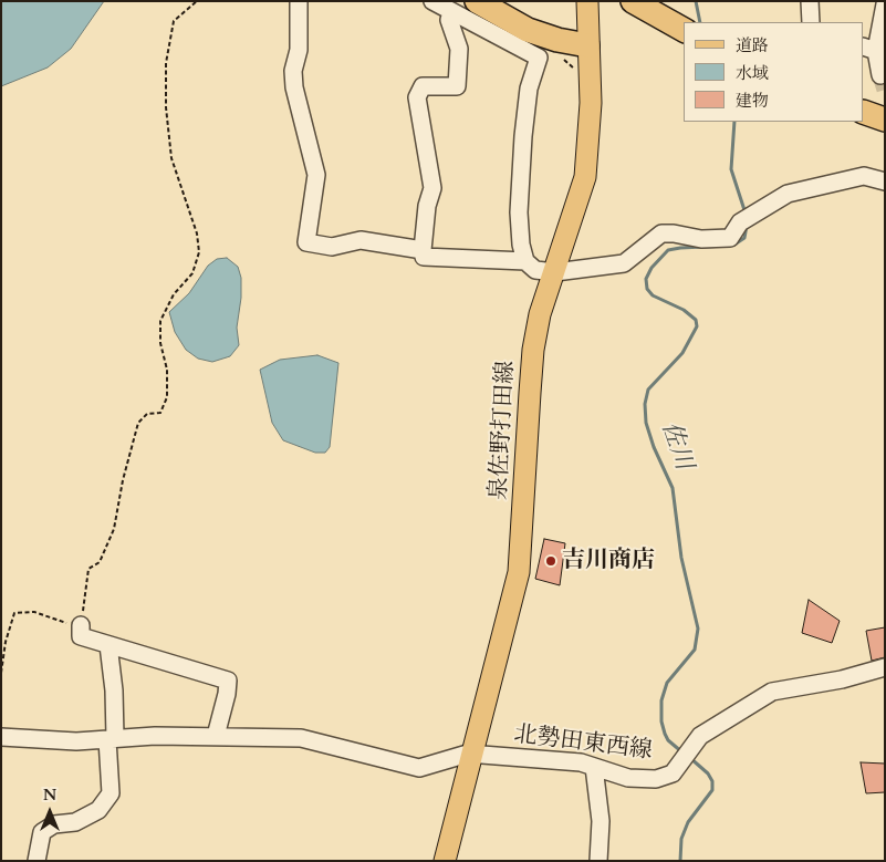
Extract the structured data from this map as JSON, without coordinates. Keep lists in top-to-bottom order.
{
  "streets": {
    "main road": ["泉佐野打田線"],
    "street": ["北勢田東西線"]
  },
  "crossings": [
    ["泉佐野打田線", "北勢田東西線"]
  ],
  "water": ["佐川"],
  "places": ["吉川商店"],
  "legend": ["道路", "水域", "建物"],
  "north": "top"
}
